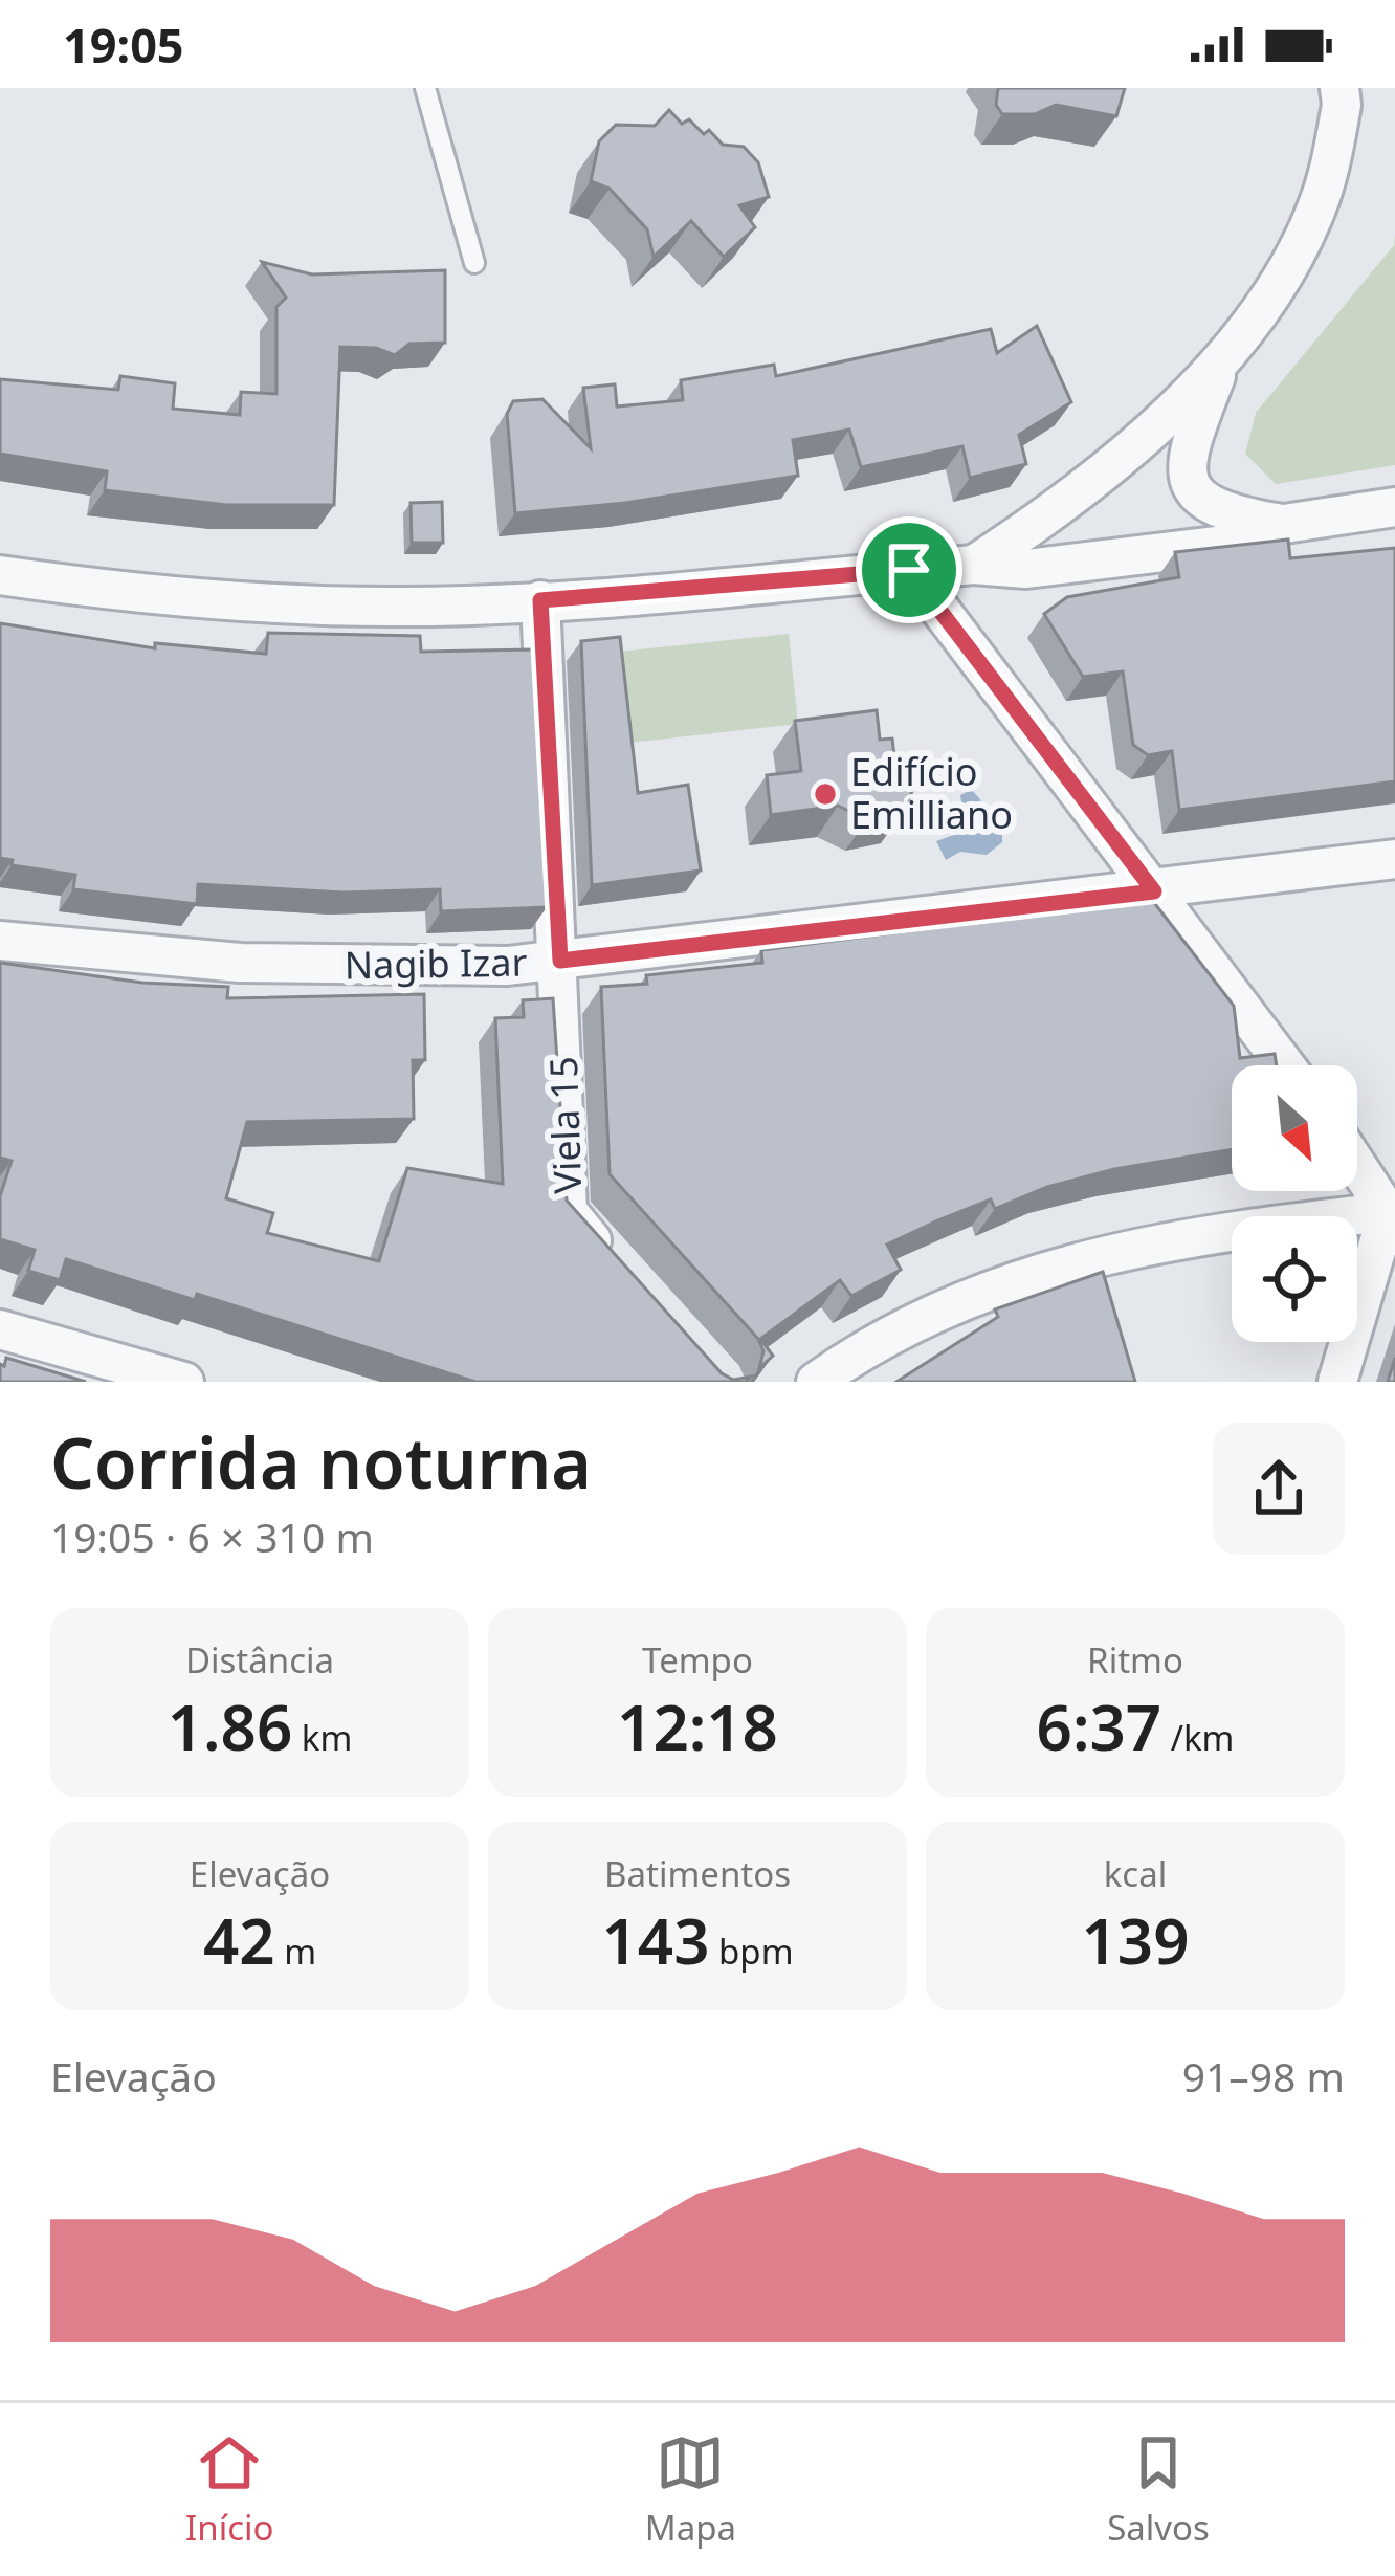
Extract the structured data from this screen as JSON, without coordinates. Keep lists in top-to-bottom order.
{
  "streets": {
    "street": ["Nagib Izar", "Viela 15"]
  },
  "crossings": [
    ["Nagib Izar", "Viela 15"]
  ],
  "places": ["Edifício Emilliano"],
  "north": "bottom right",
  "page": {
    "status": "19:05",
    "heading": ["Corrida noturna", "19:05 · 6 × 310 m"],
    "stats": [
      ["Distância", "1.86 km"],
      ["Tempo", "12:18"],
      ["Ritmo", "6:37 /km"],
      ["Elevação", "42 m"],
      ["Batimentos", "143 bpm"],
      ["kcal", "139"]
    ],
    "chart": ["Elevação", "91–98 m"],
    "tabs": ["Início", "Mapa", "Salvos"]
  }
}
